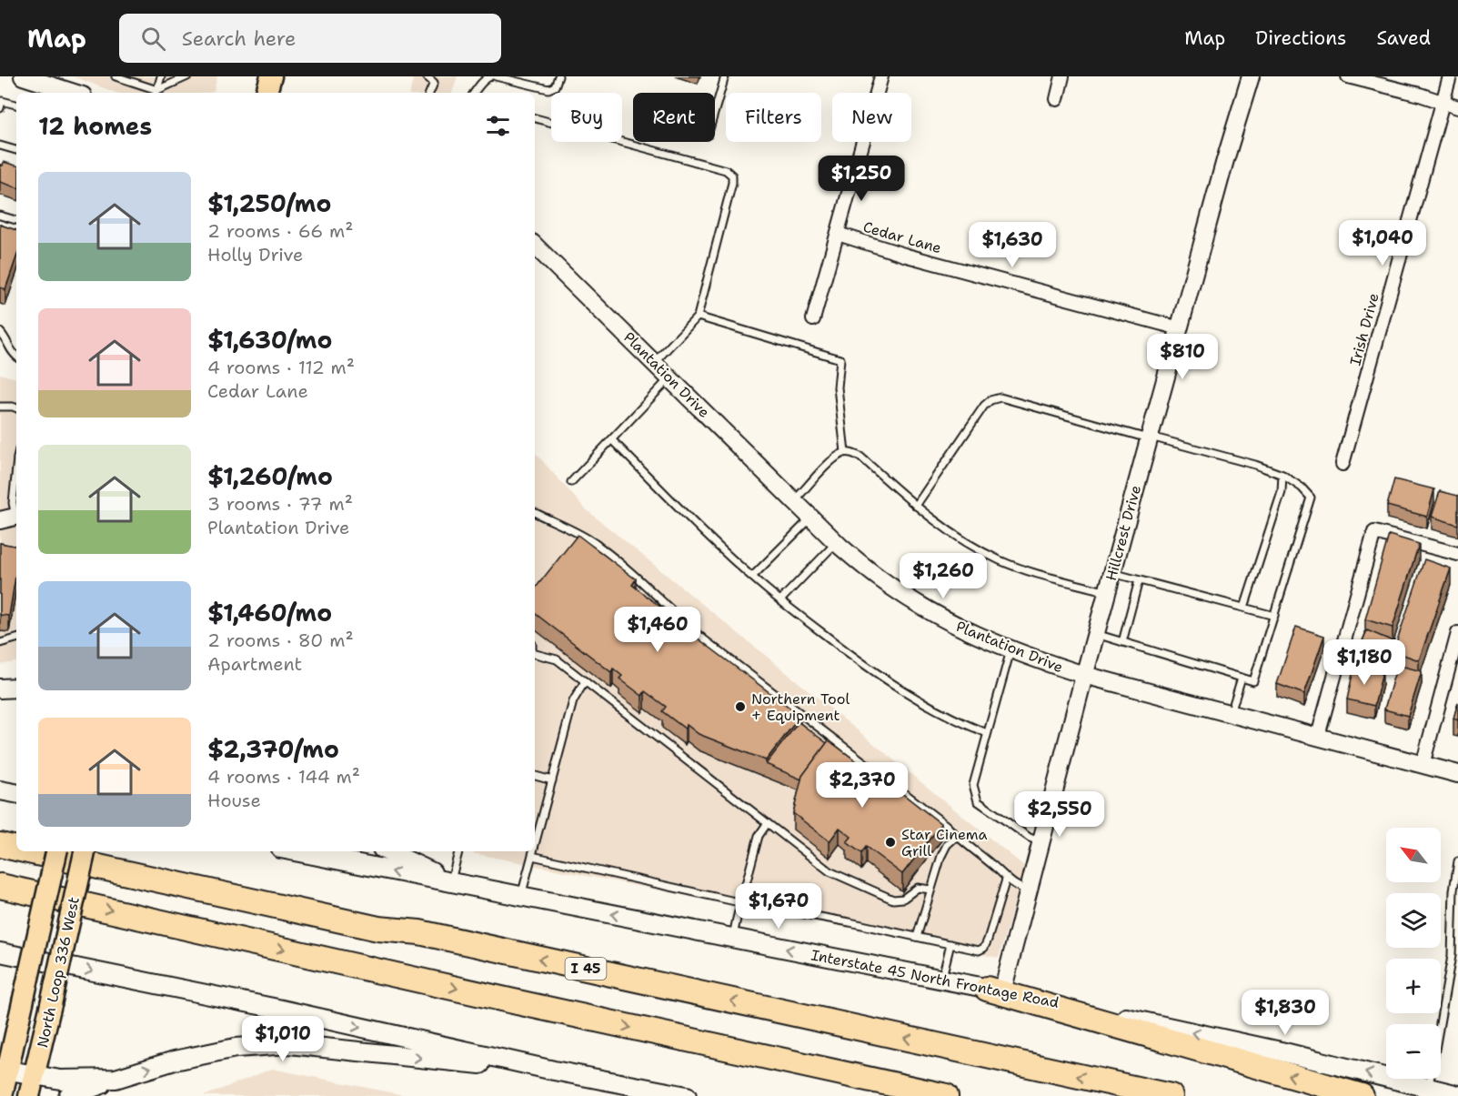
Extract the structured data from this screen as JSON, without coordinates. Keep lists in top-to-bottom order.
{
  "streets": {
    "highway": ["I 45"],
    "main road": ["North Loop 336 West", "Interstate 45 North Frontage Road"],
    "street": [
      "Cedar Lane",
      "Irish Drive",
      "Plantation Drive",
      "Hillcrest Drive"
    ]
  },
  "crossings": [
    ["Cedar Lane", "Hillcrest Drive"],
    ["Plantation Drive", "Hillcrest Drive"],
    ["Hillcrest Drive", "Interstate 45 North Frontage Road"]
  ],
  "one_way": ["Interstate 45 North Frontage Road"],
  "places": ["Northern Tool + Equipment", "Star Cinema Grill"],
  "north": "top left",
  "page": {
    "header": "Map",
    "search": "Search here",
    "nav": ["Map", "Directions", "Saved"],
    "chip": [
      "Buy",
      "Rent",
      "Filters",
      "New"
    ],
    "heading": "12 homes",
    "price": [
      "$1,250",
      "$1,040",
      "$1,630",
      "$810",
      "$1,260",
      "$1,460",
      "$1,180",
      "$2,370",
      "$2,550",
      "$1,670",
      "$1,830",
      "$1,010"
    ],
    "list": [
      {
        "name": "$1,250/mo",
        "note": "2 rooms · 66 m² · Holly Drive"
      },
      {
        "name": "$1,630/mo",
        "note": "4 rooms · 112 m² · Cedar Lane"
      },
      {
        "name": "$1,260/mo",
        "note": "3 rooms · 77 m² · Plantation Drive"
      },
      {
        "name": "$1,460/mo",
        "note": "2 rooms · 80 m² · Apartment"
      },
      {
        "name": "$2,370/mo",
        "note": "4 rooms · 144 m² · House"
      }
    ],
    "map_buttons": ["+", "−"]
  }
}
